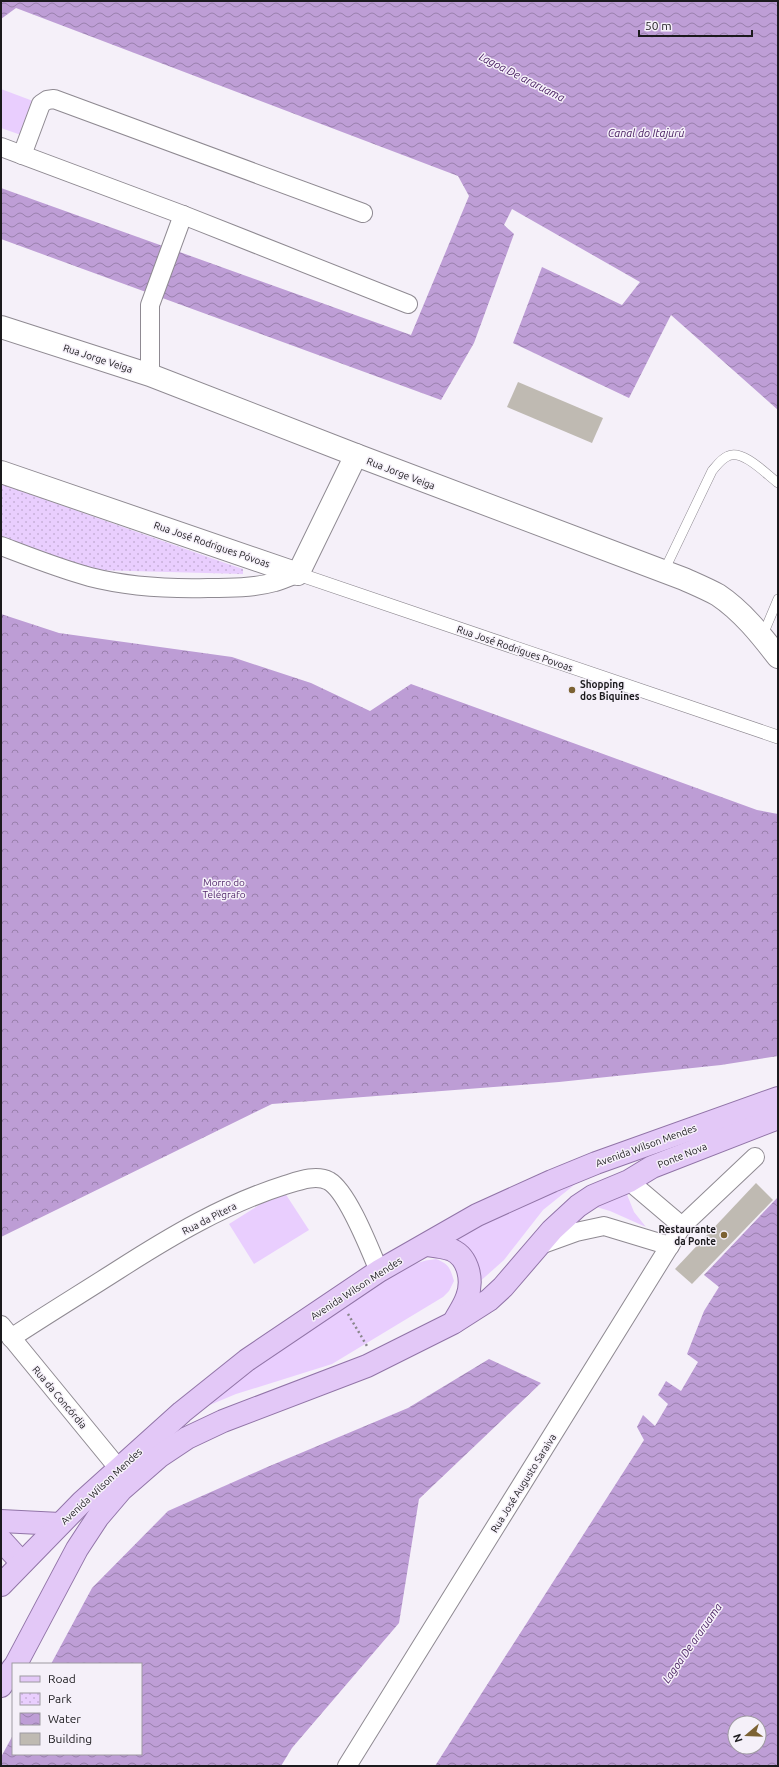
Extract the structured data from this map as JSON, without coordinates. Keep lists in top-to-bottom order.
{
  "streets": {
    "main road": [
      "Rua Jorge Veiga",
      "Rua José Rodrigues Póvoas",
      "Avenida Wilson Mendes",
      "Ponte Nova"
    ],
    "street": [
      "Rua José Rodrigues Povoas",
      "Rua da Pitera",
      "Rua da Concórdia",
      "Rua José Augusto Saraiva"
    ]
  },
  "crossings": [
    ["Rua José Rodrigues Póvoas", "Rua José Rodrigues Povoas"],
    ["Avenida Wilson Mendes", "Ponte Nova"],
    ["Avenida Wilson Mendes", "Rua da Pitera"],
    ["Avenida Wilson Mendes", "Rua da Concórdia"],
    ["Rua da Pitera", "Rua da Concórdia"]
  ],
  "water": ["Lagoa De araruama", "Canal do Itajurú"],
  "parks": ["Morro do Telégrafo"],
  "places": ["Shopping dos Biquines", "Restaurante da Ponte"],
  "legend": [
    "Road",
    "Park",
    "Water",
    "Building"
  ],
  "scale_bar": "50 m",
  "north": "left"
}
